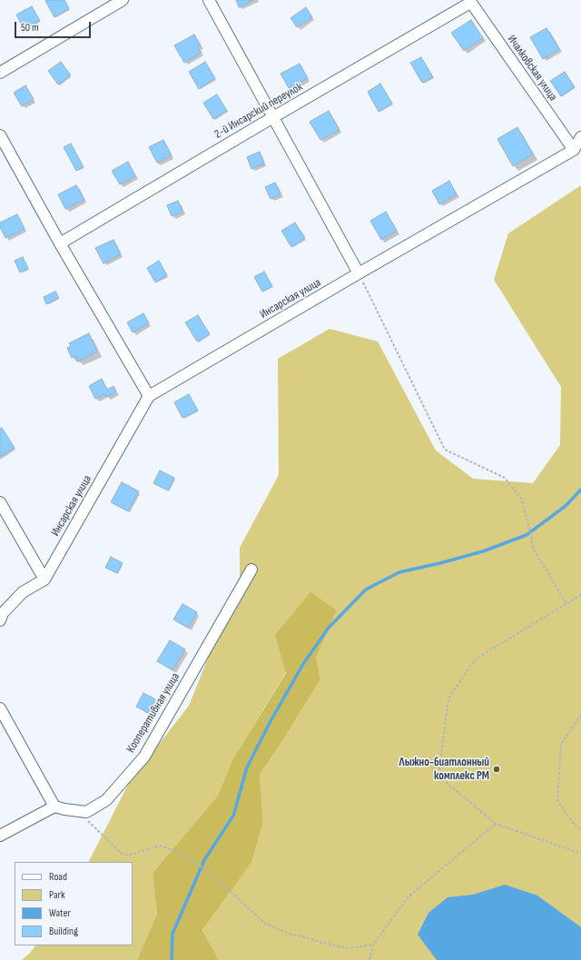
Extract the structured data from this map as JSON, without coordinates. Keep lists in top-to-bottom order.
{
  "streets": {
    "street": [
      "Ичалковская улица",
      "2-й Инсарский переулок",
      "Инсарская улица",
      "Кооперативная улица"
    ]
  },
  "crossings": [
    ["Ичалковская улица", "2-й Инсарский переулок"],
    ["Ичалковская улица", "Инсарская улица"]
  ],
  "places": ["Лыжно-биатлонный комплекс РМ"],
  "legend": [
    "Road",
    "Park",
    "Water",
    "Building"
  ],
  "scale_bar": "50 m"
}
